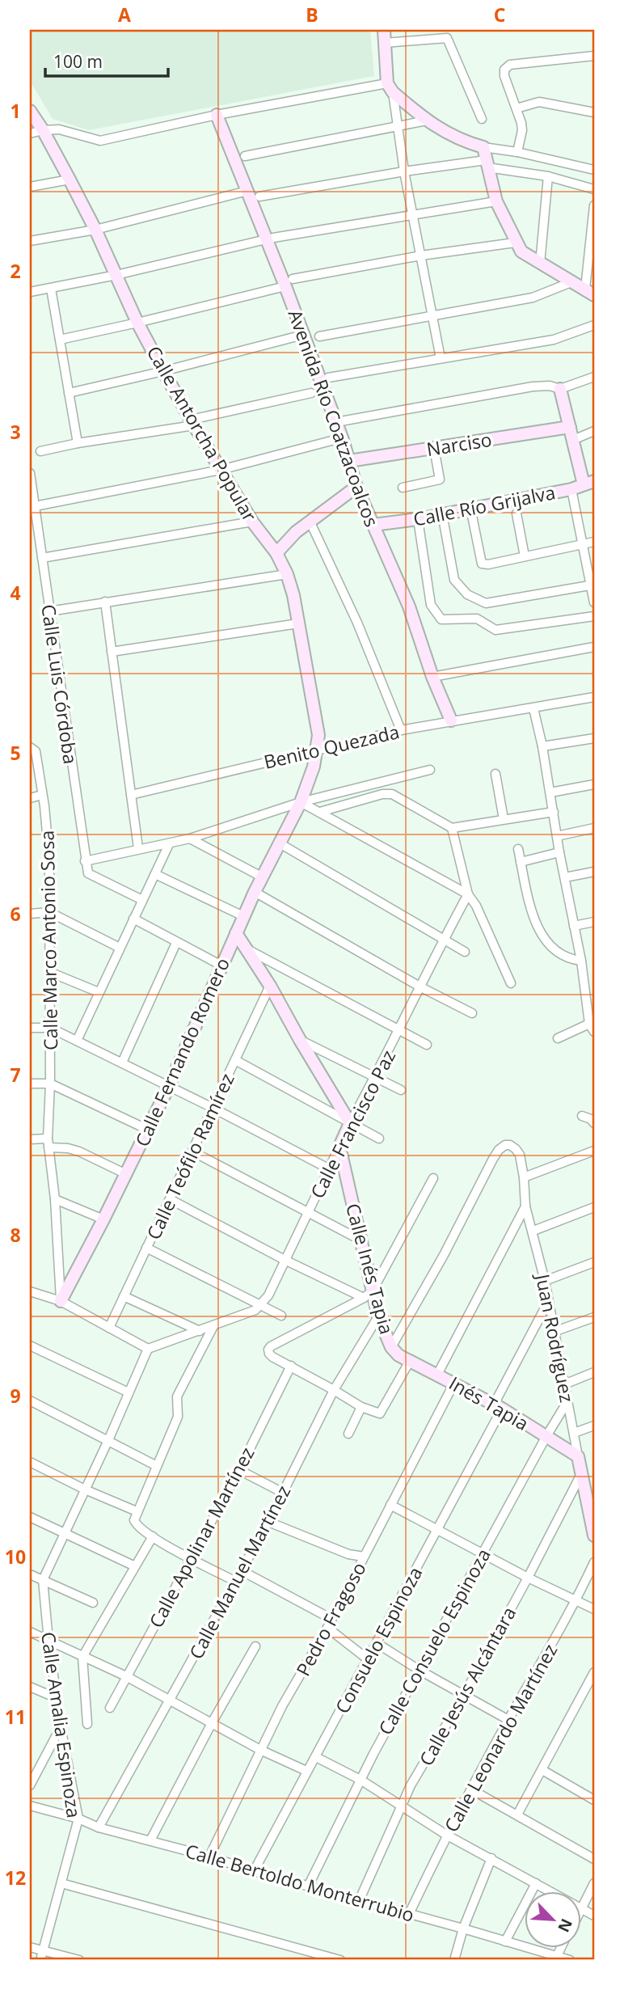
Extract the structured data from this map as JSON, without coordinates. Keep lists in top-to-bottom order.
{
  "streets": {
    "main road": [
      "Avenida Río Coatzacoalcos",
      "Calle Antorcha Popular",
      "Narciso",
      "Calle Río Grijalva",
      "Calle Fernando Romero",
      "Calle Francisco Paz",
      "Calle Inés Tapia",
      "Juan Rodríguez",
      "Inés Tapia"
    ],
    "street": [
      "Calle Luis Córdoba",
      "Benito Quezada",
      "Calle Marco Antonio Sosa",
      "Calle Teófilo Ramírez",
      "Calle Apolinar Martínez",
      "Calle Manuel Martínez",
      "Pedro Fragoso",
      "Consuelo Espinoza",
      "Calle Consuelo Espinoza",
      "Calle Jesús Alcántara",
      "Calle Amalia Espinoza",
      "Calle Leonardo Martínez",
      "Calle Bertoldo Monterrubio"
    ]
  },
  "crossings": [
    ["Avenida Río Coatzacoalcos", "Narciso"],
    ["Avenida Río Coatzacoalcos", "Calle Río Grijalva"],
    ["Avenida Río Coatzacoalcos", "Benito Quezada"],
    ["Calle Antorcha Popular", "Benito Quezada"],
    ["Calle Antorcha Popular", "Calle Fernando Romero"],
    ["Calle Marco Antonio Sosa", "Calle Fernando Romero"],
    ["Calle Francisco Paz", "Calle Inés Tapia"],
    ["Calle Inés Tapia", "Juan Rodríguez"],
    ["Calle Inés Tapia", "Inés Tapia"],
    ["Calle Inés Tapia", "Calle Manuel Martínez"],
    ["Juan Rodríguez", "Inés Tapia"],
    ["Juan Rodríguez", "Consuelo Espinoza"],
    ["Juan Rodríguez", "Calle Consuelo Espinoza"],
    ["Juan Rodríguez", "Calle Jesús Alcántara"],
    ["Inés Tapia", "Pedro Fragoso"],
    ["Inés Tapia", "Consuelo Espinoza"],
    ["Inés Tapia", "Calle Consuelo Espinoza"],
    ["Calle Manuel Martínez", "Calle Bertoldo Monterrubio"],
    ["Pedro Fragoso", "Calle Bertoldo Monterrubio"],
    ["Consuelo Espinoza", "Calle Bertoldo Monterrubio"],
    ["Calle Consuelo Espinoza", "Calle Bertoldo Monterrubio"],
    ["Calle Jesús Alcántara", "Calle Bertoldo Monterrubio"],
    ["Calle Amalia Espinoza", "Calle Bertoldo Monterrubio"],
    ["Calle Leonardo Martínez", "Calle Bertoldo Monterrubio"]
  ],
  "scale_bar": "100 m",
  "north": "bottom right",
  "grid": {
    "columns": ["A", "B", "C"],
    "rows": [
      "1",
      "2",
      "3",
      "4",
      "5",
      "6",
      "7",
      "8",
      "9",
      "10",
      "11",
      "12"
    ]
  }
}
